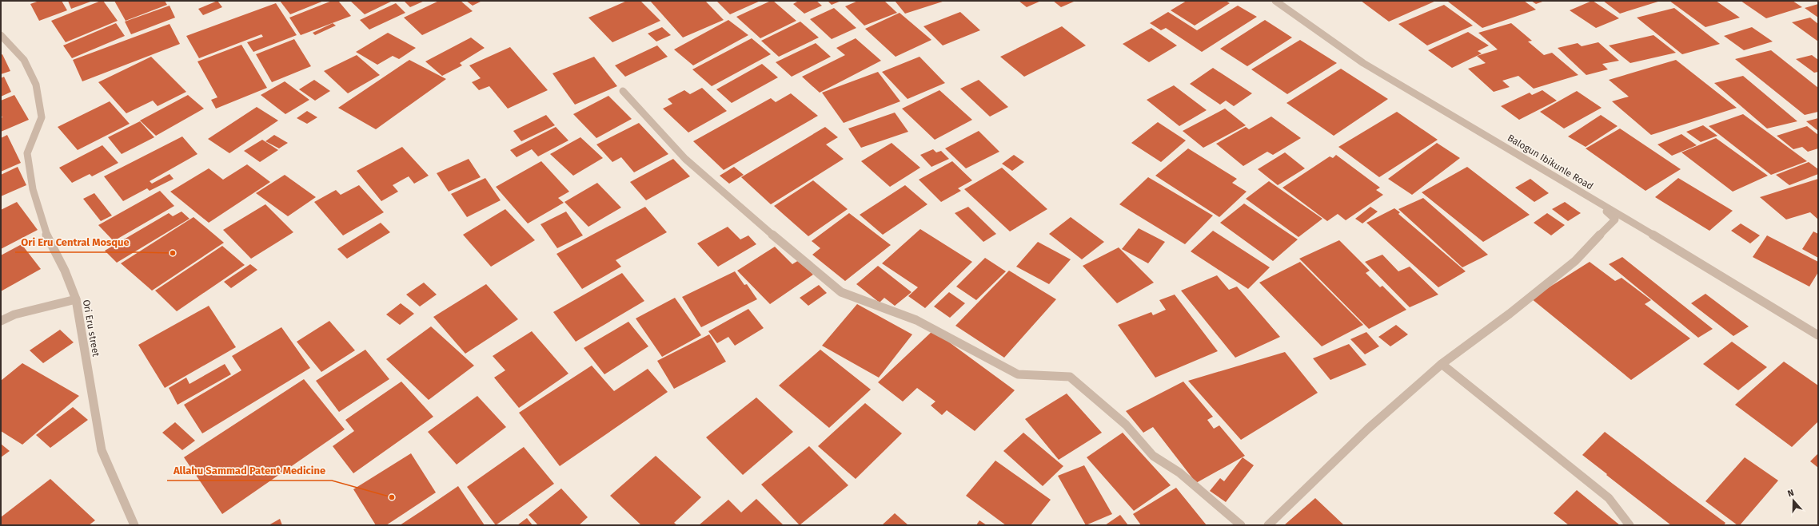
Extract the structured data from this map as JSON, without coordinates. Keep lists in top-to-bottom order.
{
  "streets": {
    "street": ["Balogun Ibikunle Road", "Ori Eru street"]
  },
  "places": ["Ori Eru Central Mosque", "Allahu Sammad Patent Medicine"],
  "north": "top"
}
